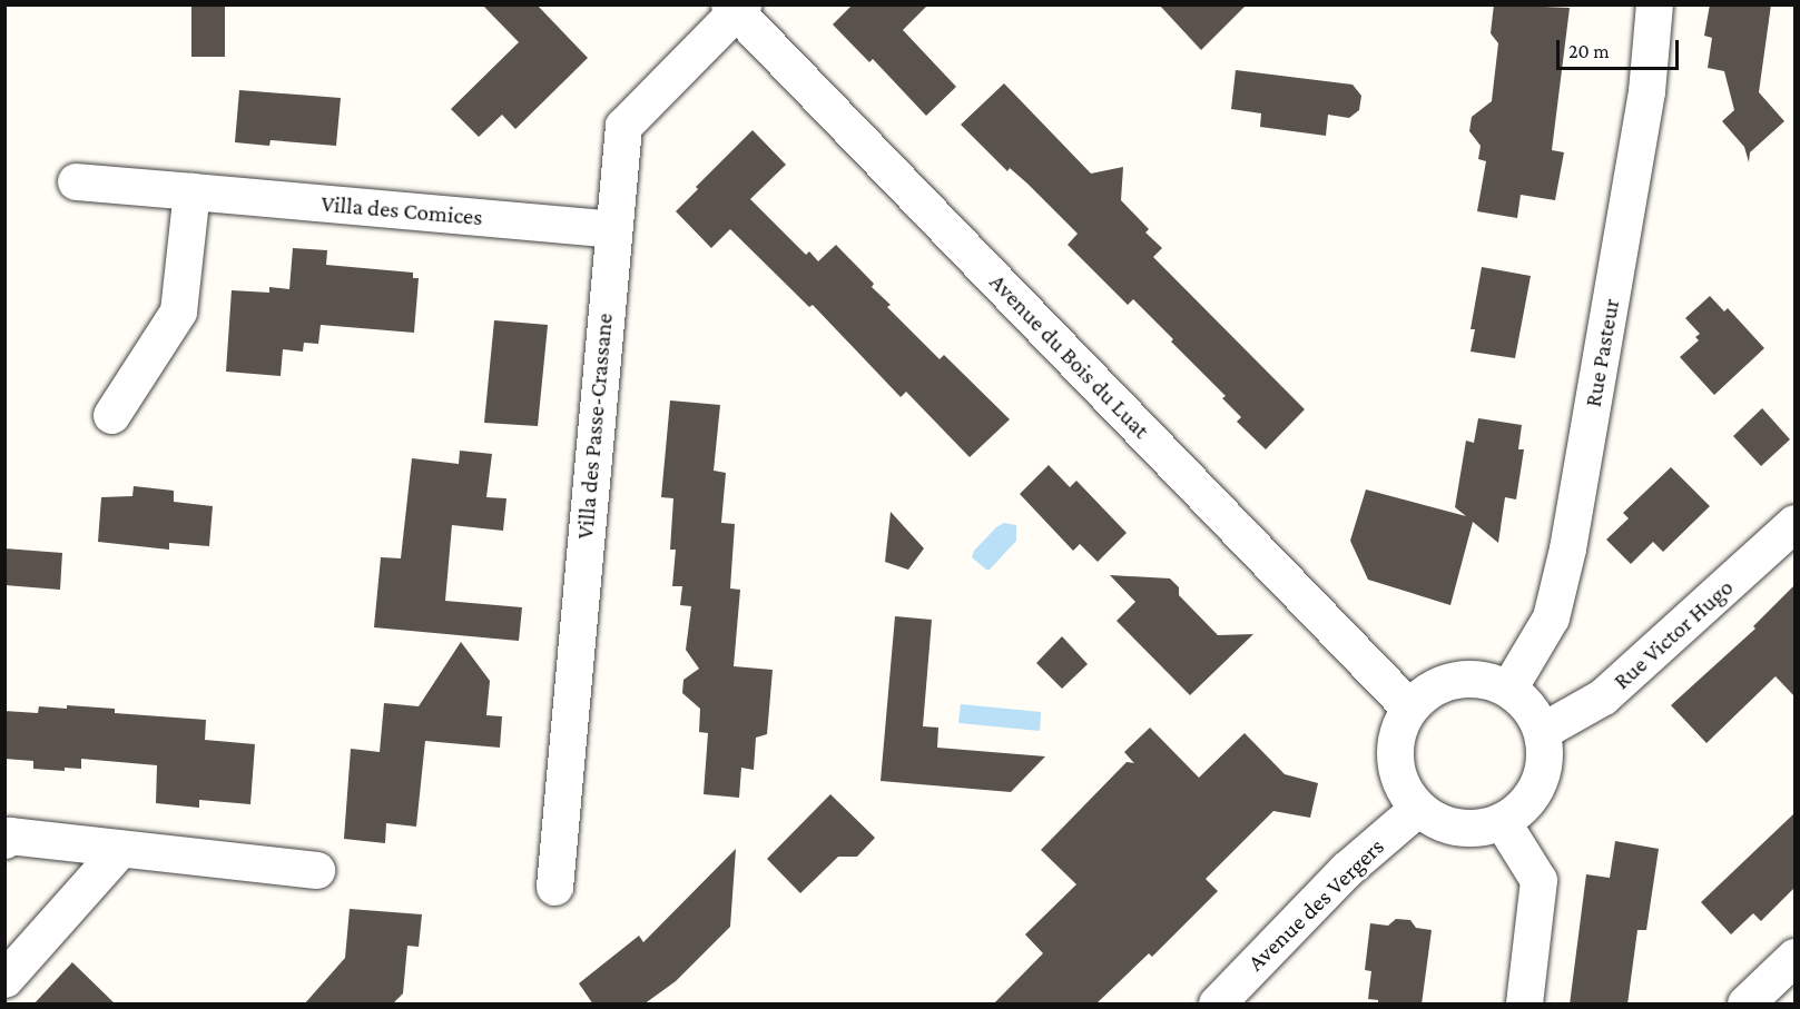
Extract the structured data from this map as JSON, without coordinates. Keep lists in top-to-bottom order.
{
  "streets": {
    "street": [
      "Villa des Comices",
      "Rue Pasteur",
      "Avenue du Bois du Luat",
      "Villa des Passe-Crassane",
      "Rue Victor Hugo",
      "Avenue des Vergers"
    ]
  },
  "crossings": [
    ["Villa des Comices", "Villa des Passe-Crassane"],
    ["Rue Pasteur", "Avenue du Bois du Luat"],
    ["Rue Pasteur", "Rue Victor Hugo"],
    ["Rue Pasteur", "Avenue des Vergers"],
    ["Avenue du Bois du Luat", "Villa des Passe-Crassane"],
    ["Avenue du Bois du Luat", "Rue Victor Hugo"],
    ["Avenue du Bois du Luat", "Avenue des Vergers"],
    ["Rue Victor Hugo", "Avenue des Vergers"]
  ],
  "scale_bar": "20 m"
}
